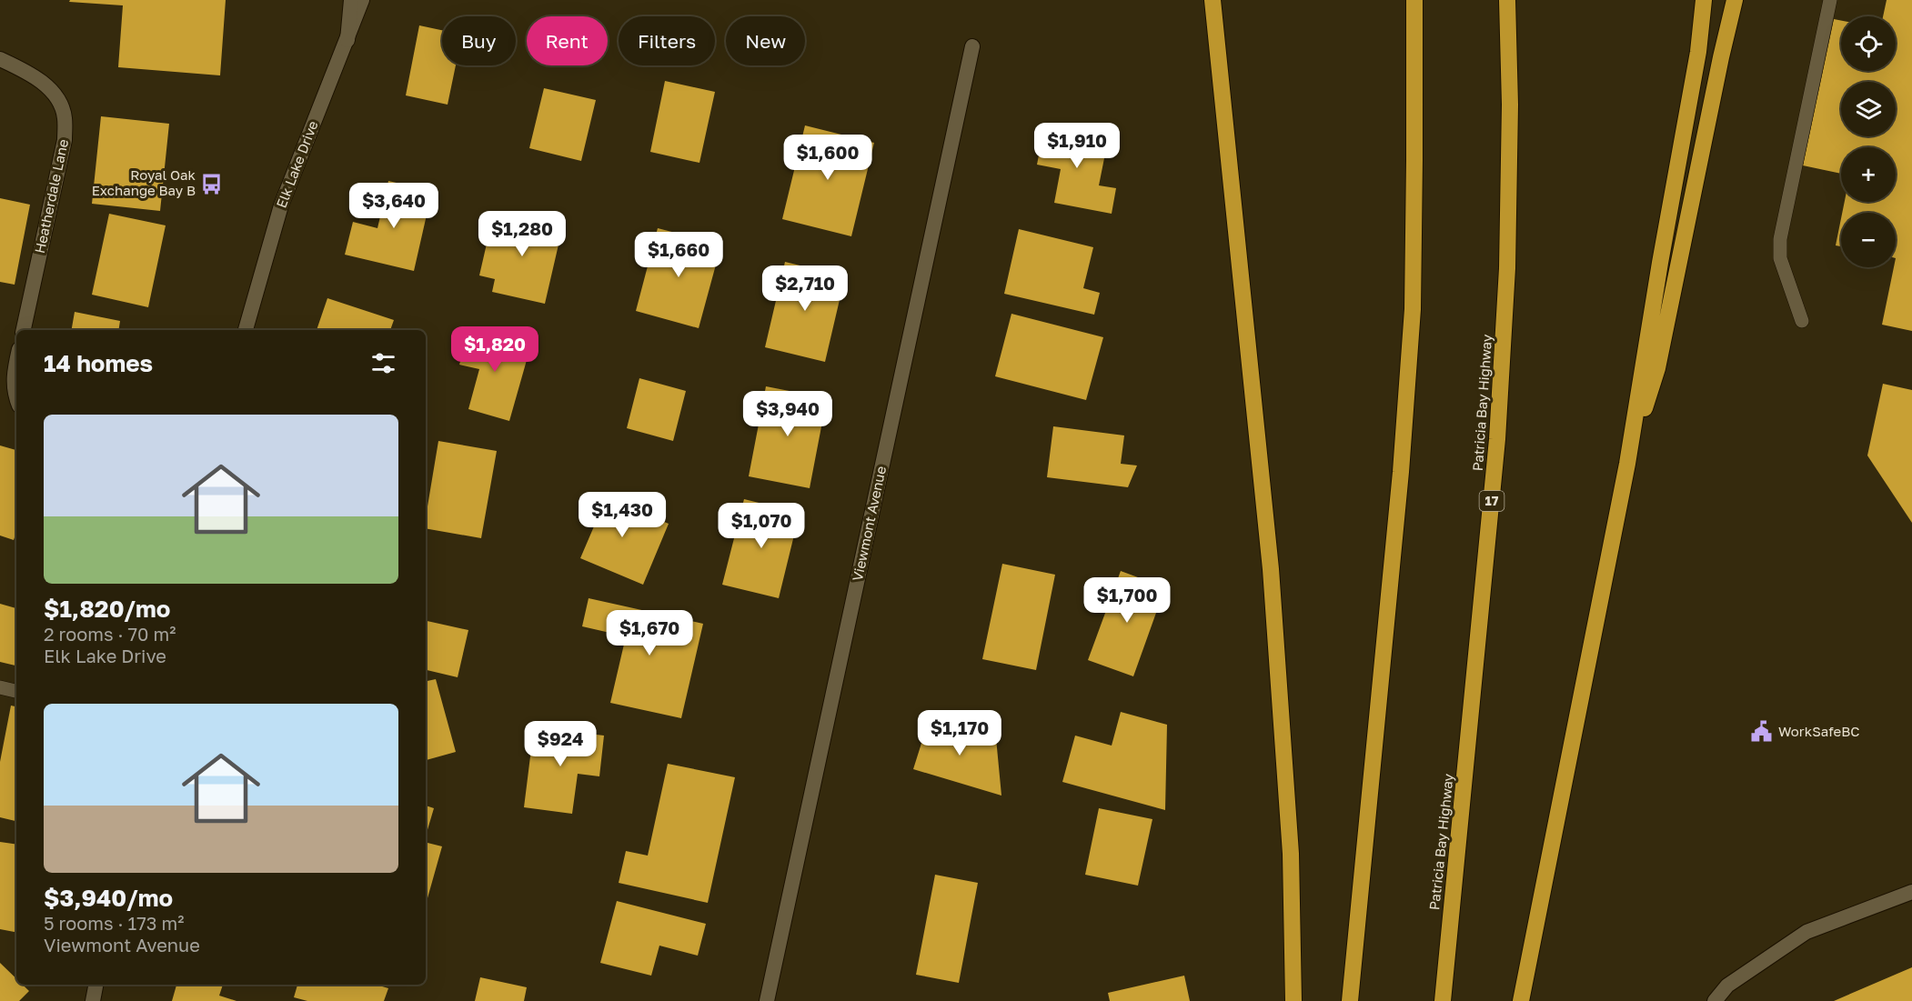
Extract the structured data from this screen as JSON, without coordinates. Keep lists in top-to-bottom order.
{
  "streets": {
    "highway": ["Patricia Bay Highway", "17"],
    "street": ["Elk Lake Drive", "Heatherdale Lane", "Viewmont Avenue"]
  },
  "places": {
    "bus stop": ["Royal Oak Exchange Bay B"],
    "public building": ["WorkSafeBC"]
  },
  "page": {
    "map_buttons": ["+", "−"],
    "chip": [
      "Buy",
      "Rent",
      "Filters",
      "New"
    ],
    "price": [
      "$1,910",
      "$1,600",
      "$3,640",
      "$1,280",
      "$1,660",
      "$2,710",
      "$1,820",
      "$3,940",
      "$1,430",
      "$1,070",
      "$1,700",
      "$1,670",
      "$1,170",
      "$924"
    ],
    "heading": "14 homes",
    "list": [
      {
        "name": "$1,820/mo",
        "note": "2 rooms · 70 m² · Elk Lake Drive"
      },
      {
        "name": "$3,940/mo",
        "note": "5 rooms · 173 m² · Viewmont Avenue"
      }
    ]
  }
}
